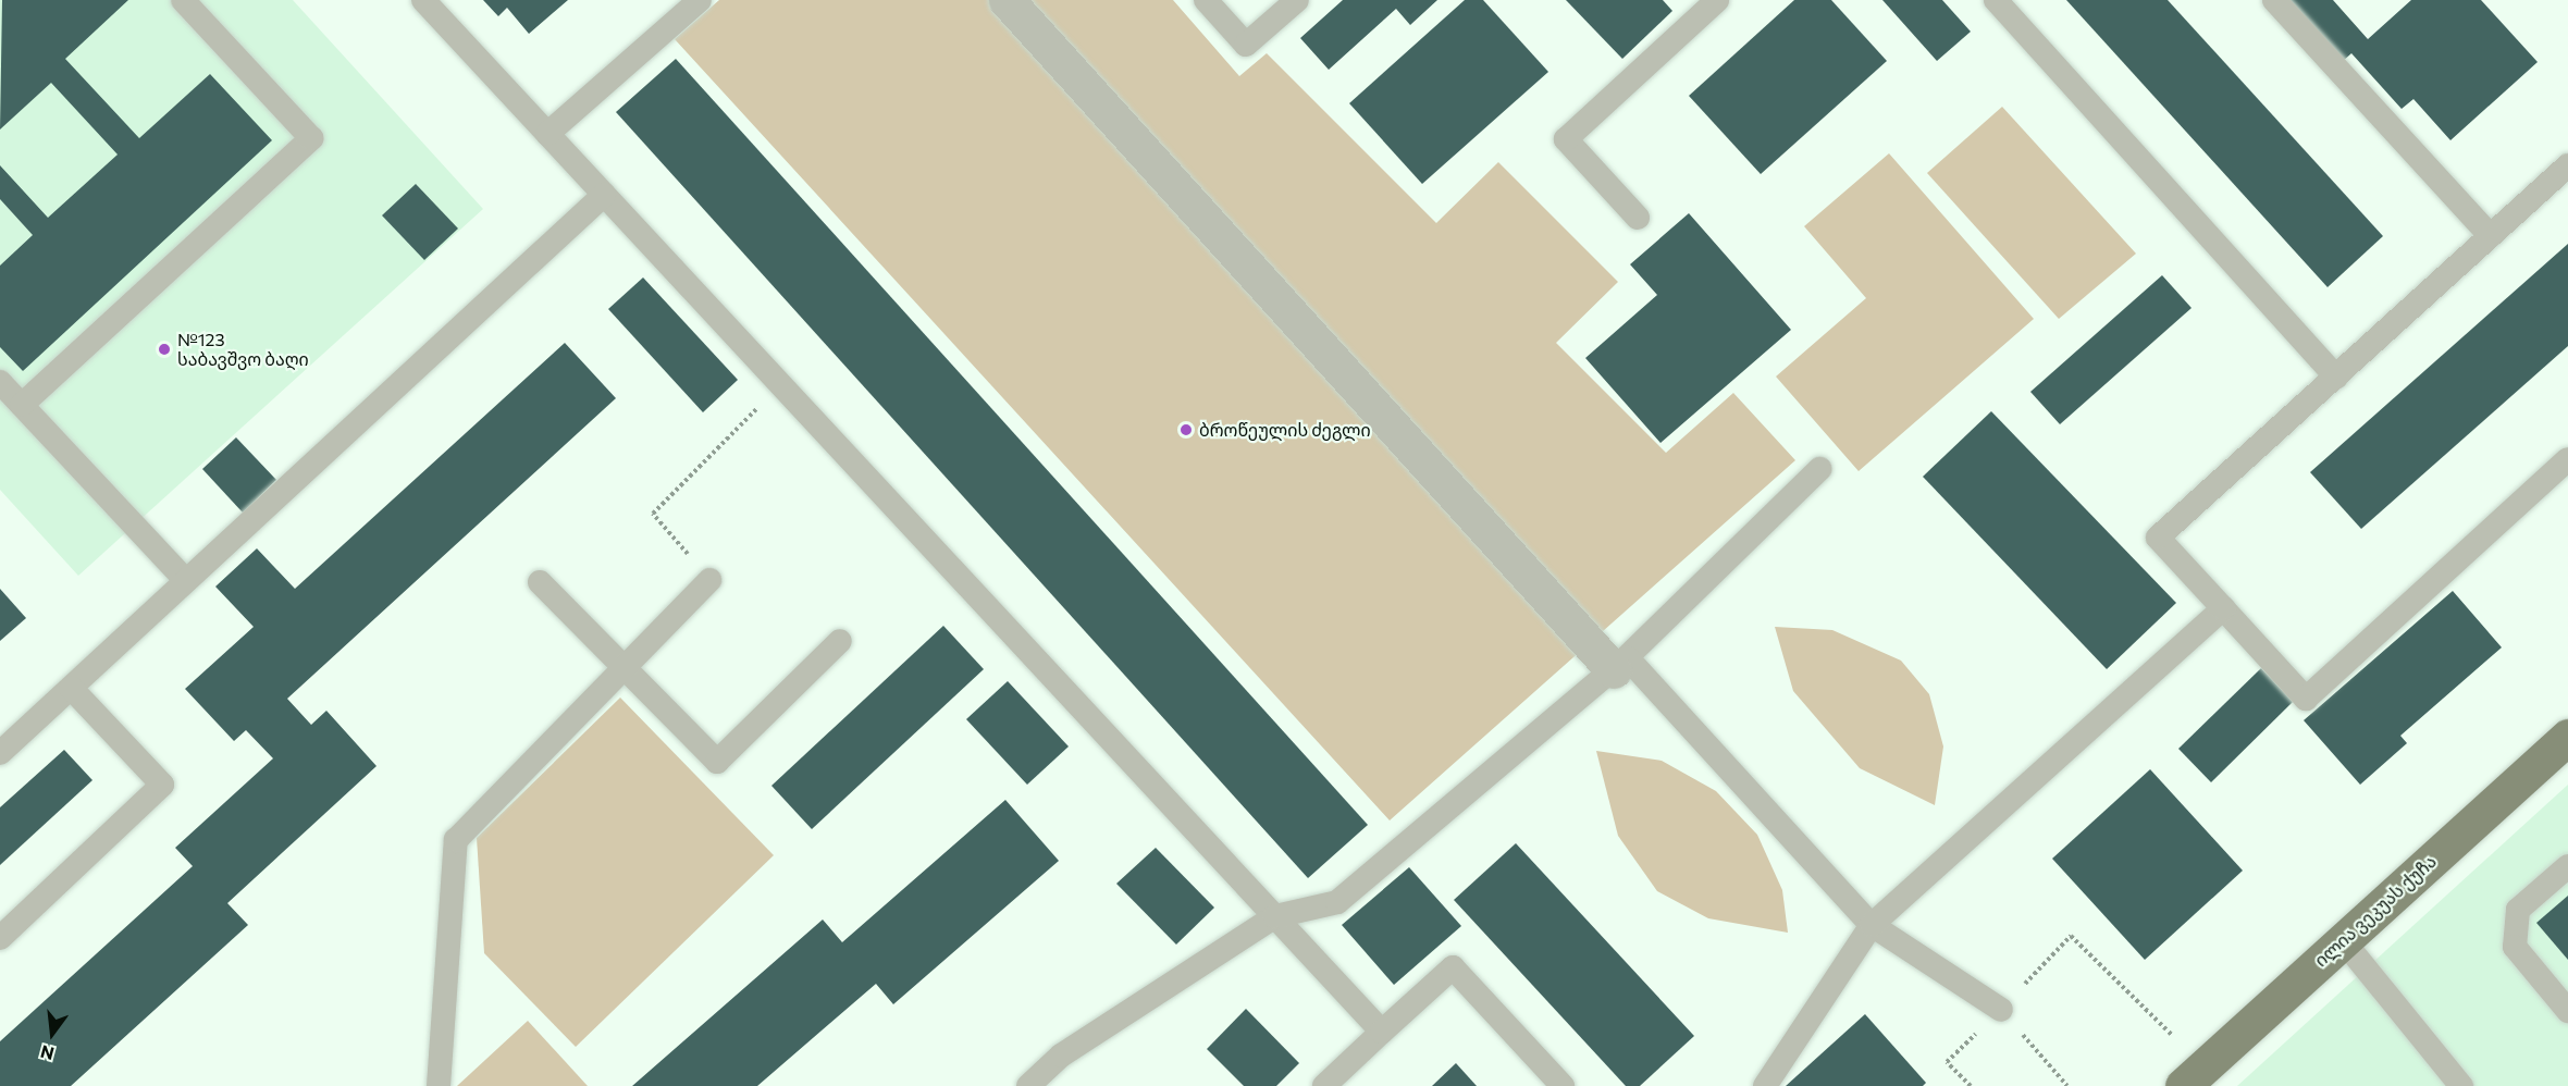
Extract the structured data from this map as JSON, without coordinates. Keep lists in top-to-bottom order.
{
  "streets": {
    "main road": ["ილია ვეკუას ქუჩა"]
  },
  "places": ["№123 საბავშვო ბაღი", "ბროწეულის ძეგლი"],
  "north": "bottom"
}
